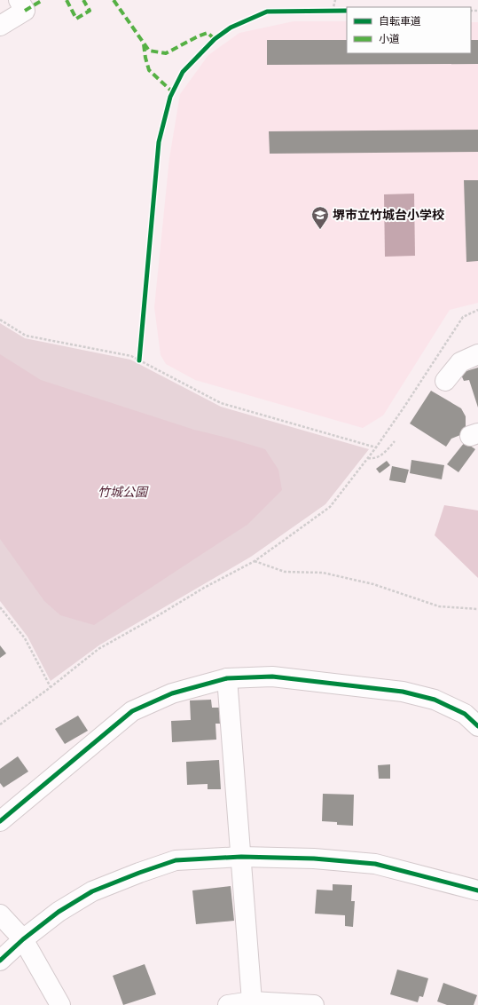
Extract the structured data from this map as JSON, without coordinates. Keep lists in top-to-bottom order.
{
  "parks": ["竹城公園"],
  "places": {
    "school or university": ["堺市立竹城台小学校"]
  },
  "legend": ["自転車道", "小道"]
}
